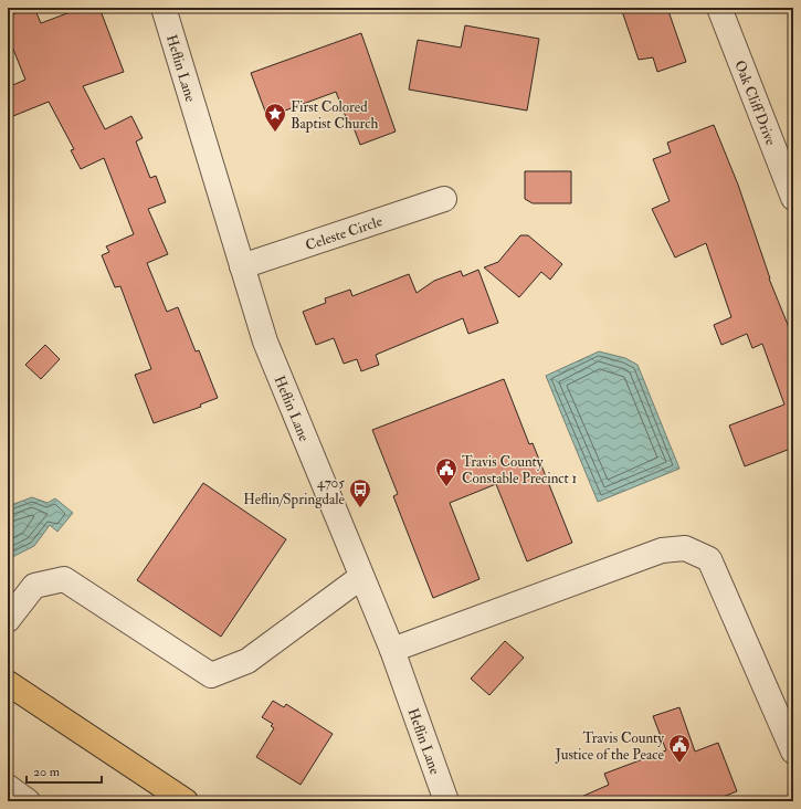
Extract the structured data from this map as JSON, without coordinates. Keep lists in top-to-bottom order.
{
  "streets": {
    "street": ["Heflin Lane", "Oak Cliff Drive", "Celeste Circle"]
  },
  "crossings": [
    ["Heflin Lane", "Celeste Circle"]
  ],
  "places": {
    "place": ["First Colored Baptist Church"],
    "public building": ["Travis County Constable Precinct 1", "Travis County Justice of the Peace"],
    "bus stop": ["4705 Heflin/Springdale"]
  },
  "scale_bar": "20 m"
}
